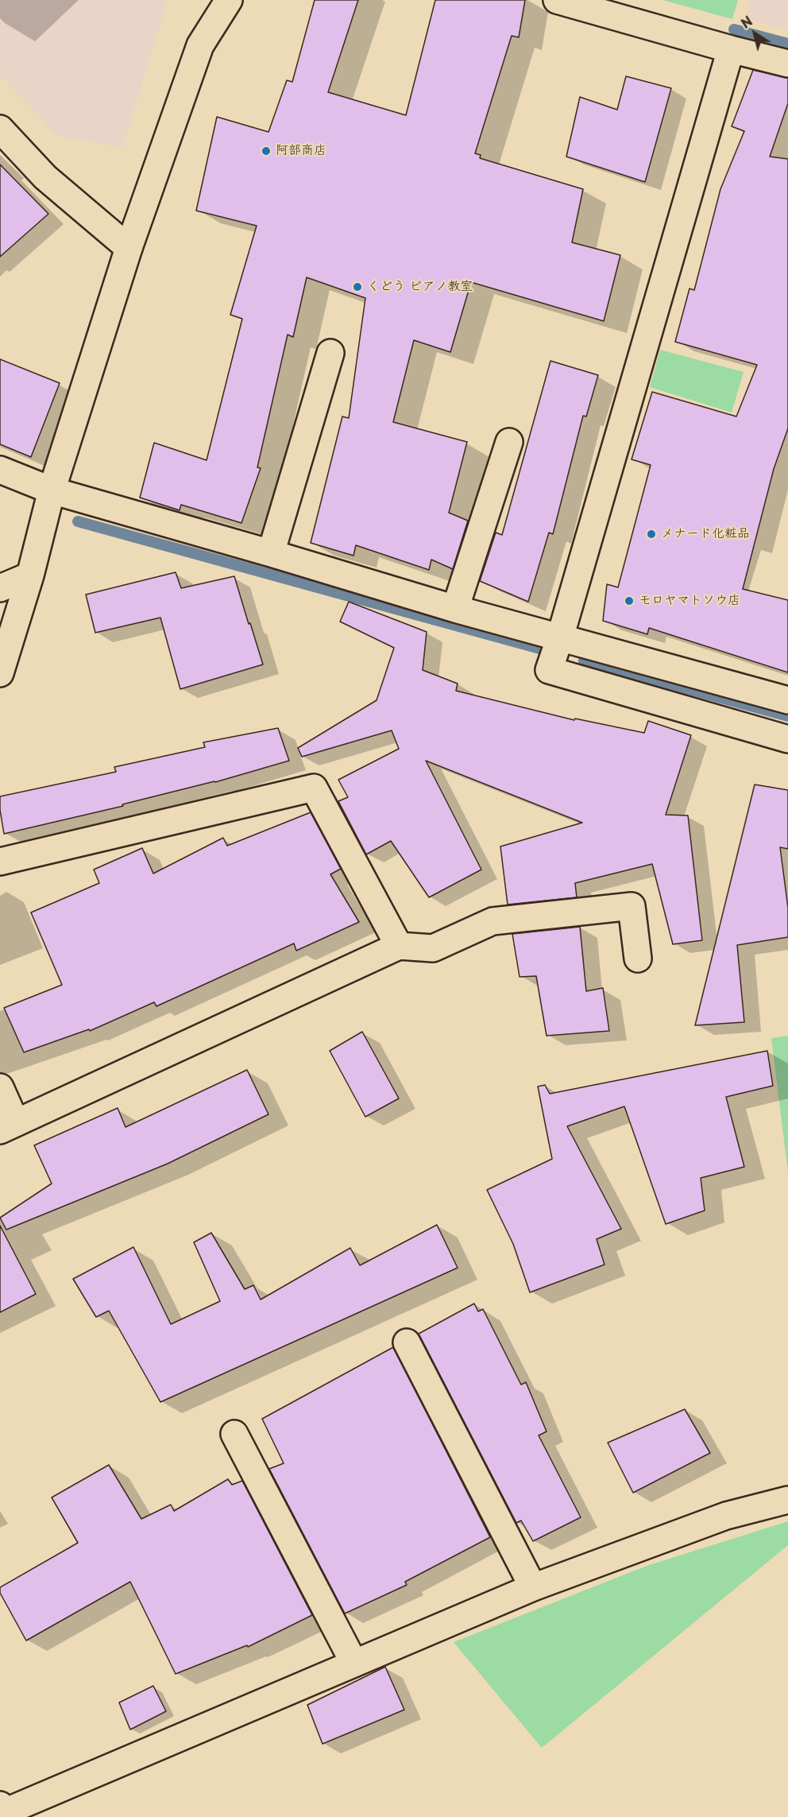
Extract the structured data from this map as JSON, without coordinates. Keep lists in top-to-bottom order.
{
  "places": [
    "阿部商店",
    "くどう ピアノ教室",
    "メナード化粧品",
    "モロヤマトソウ店"
  ],
  "north": "top left"
}
